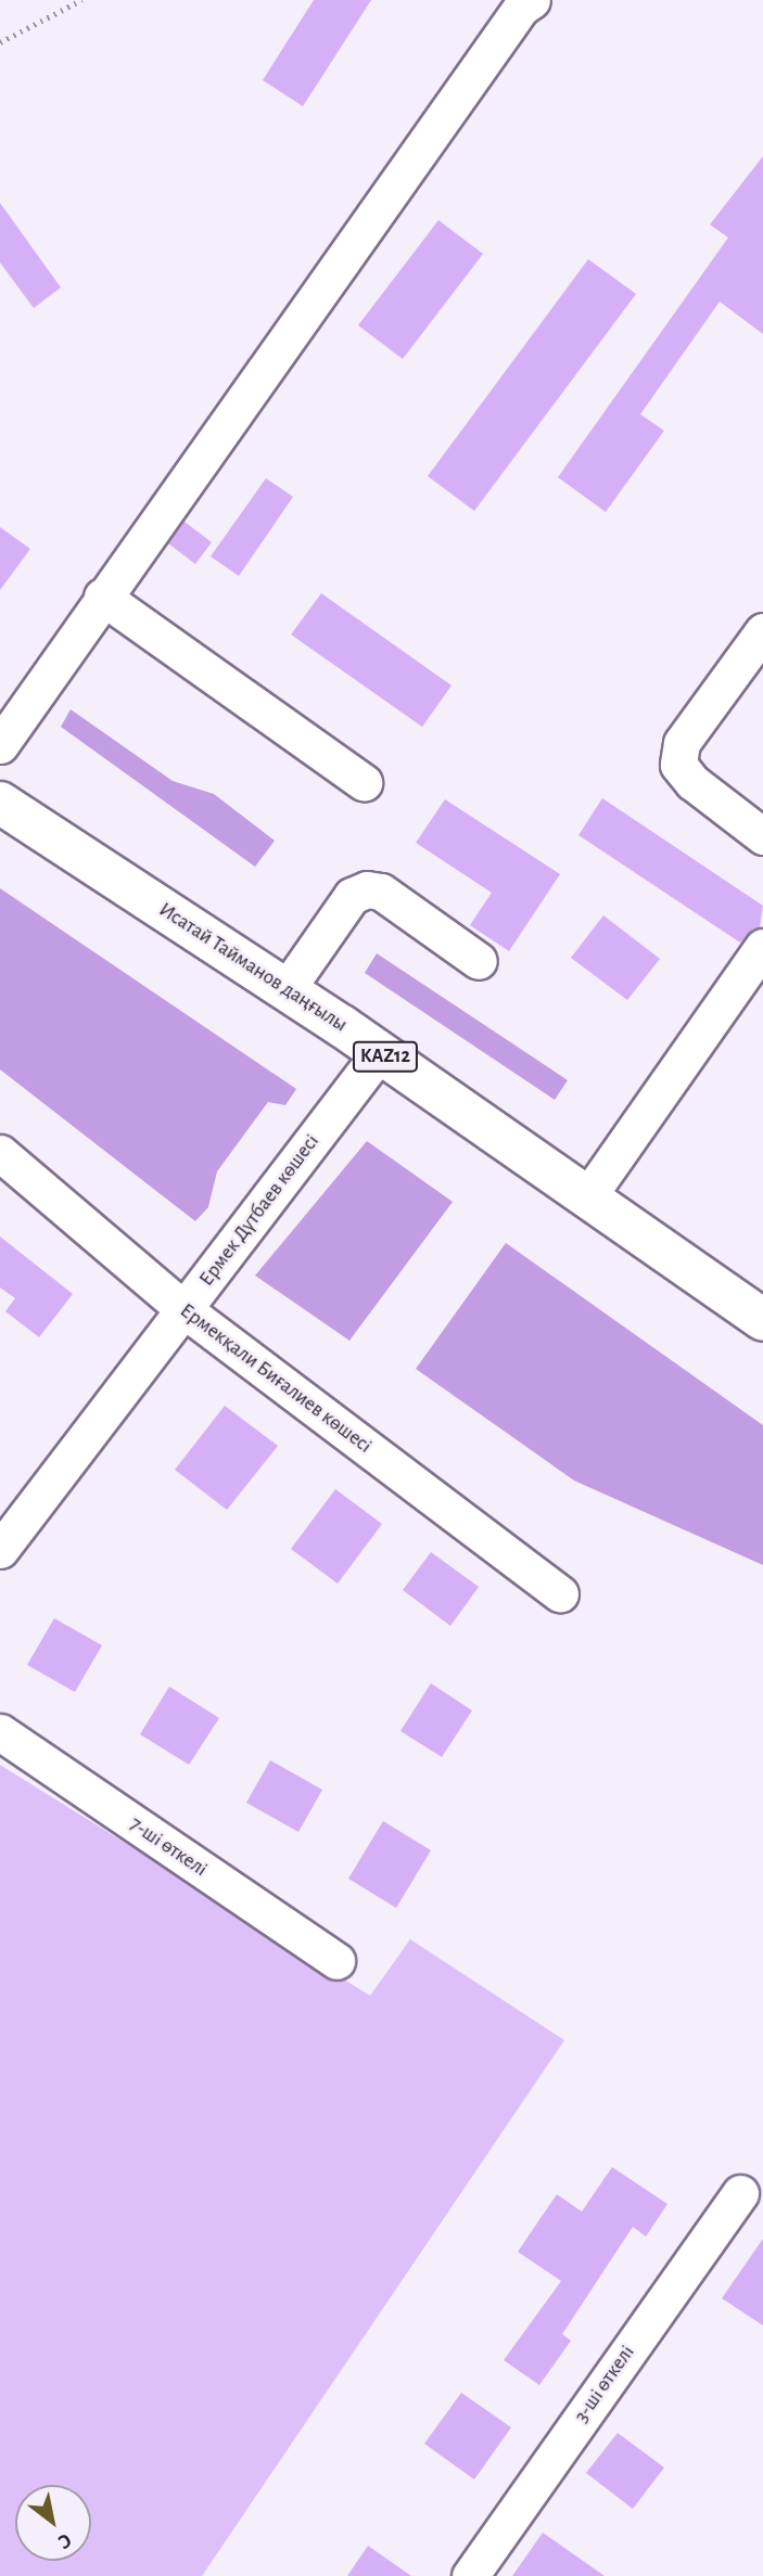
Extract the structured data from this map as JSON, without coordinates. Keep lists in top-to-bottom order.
{
  "streets": {
    "main road": ["Исатай Тайманов даңғылы", "KAZ12"],
    "street": [
      "Ермек Дүтбаев көшесi",
      "Ермекқали Биғалиев көшесі",
      "7-шi өткелi",
      "3-шi өткелi"
    ]
  },
  "crossings": [
    ["Исатай Тайманов даңғылы", "Ермек Дүтбаев көшесi"],
    ["Ермек Дүтбаев көшесi", "Ермекқали Биғалиев көшесі"]
  ],
  "north": "bottom right"
}
